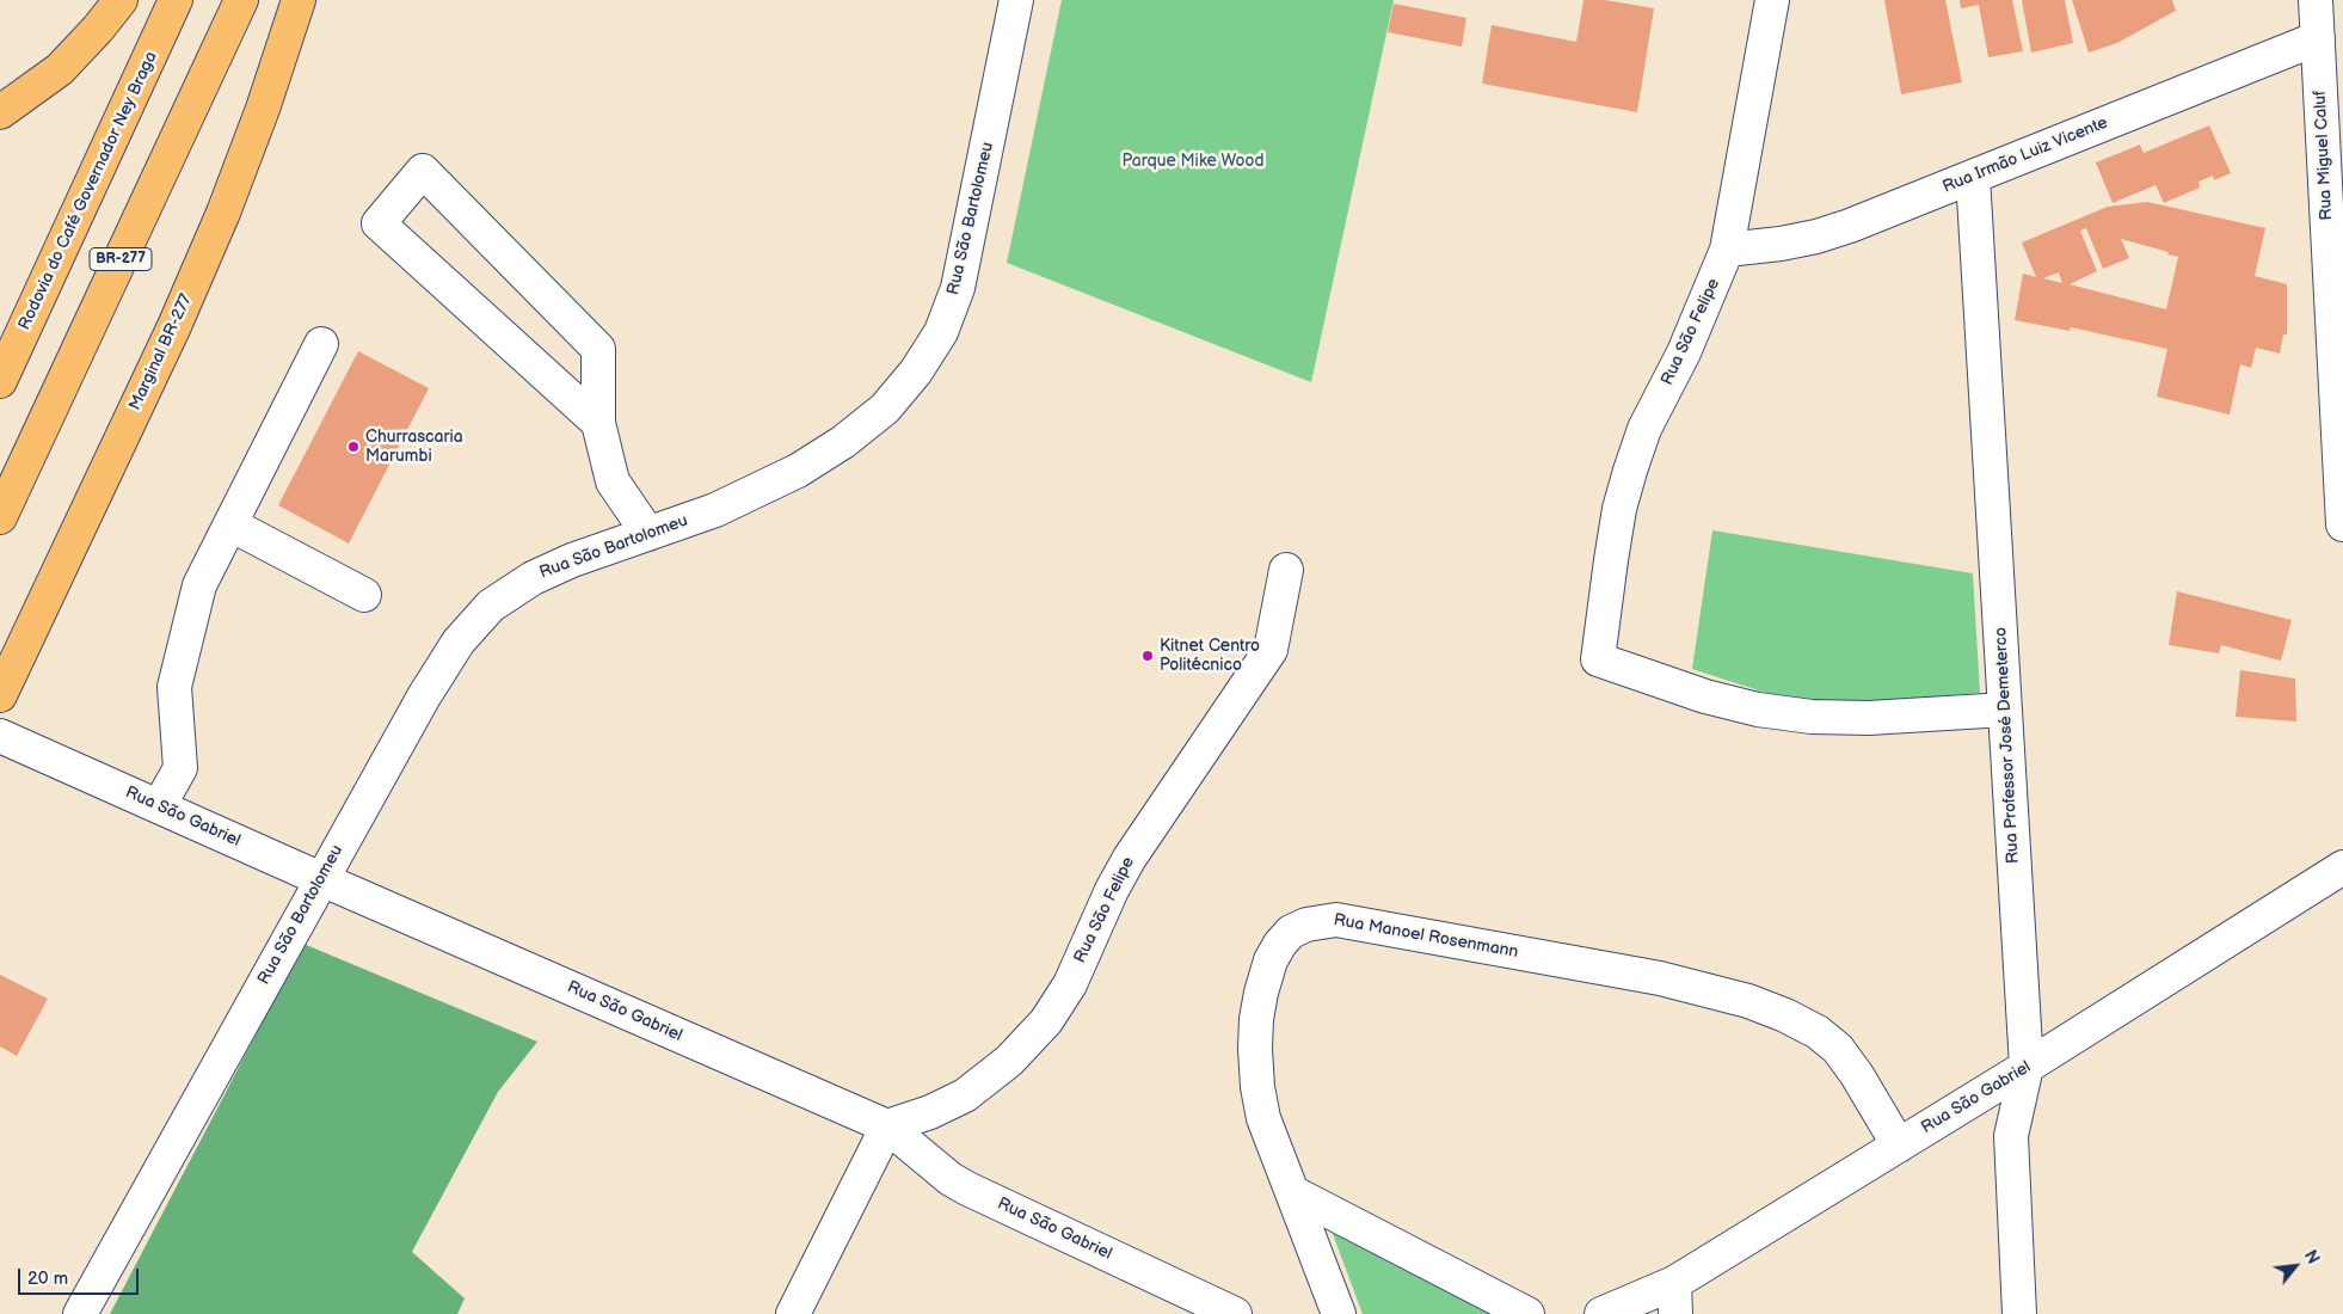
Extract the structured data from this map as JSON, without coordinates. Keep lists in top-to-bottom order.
{
  "streets": {
    "main road": ["Rodovia do Café Governador Ney Braga", "BR-277", "Marginal BR-277"],
    "street": [
      "Rua Irmão Luiz Vicente",
      "Rua Miguel Caluf",
      "Rua São Bartolomeu",
      "Rua São Felipe",
      "Rua Professor José Demeterco",
      "Rua São Gabriel",
      "Rua Manoel Rosenmann"
    ]
  },
  "crossings": [
    ["Rua Irmão Luiz Vicente", "Rua Miguel Caluf"],
    ["Rua Irmão Luiz Vicente", "Rua São Felipe"],
    ["Rua Irmão Luiz Vicente", "Rua Professor José Demeterco"],
    ["Rua São Bartolomeu", "Rua São Gabriel"],
    ["Rua São Felipe", "Rua Professor José Demeterco"],
    ["Rua São Felipe", "Rua São Gabriel"],
    ["Rua Professor José Demeterco", "Rua São Gabriel"],
    ["Rua São Gabriel", "Rua Manoel Rosenmann"]
  ],
  "parks": ["Parque Mike Wood"],
  "places": ["Churrascaria Marumbi", "Kitnet Centro Politécnico"],
  "scale_bar": "20 m",
  "north": "top right"
}
